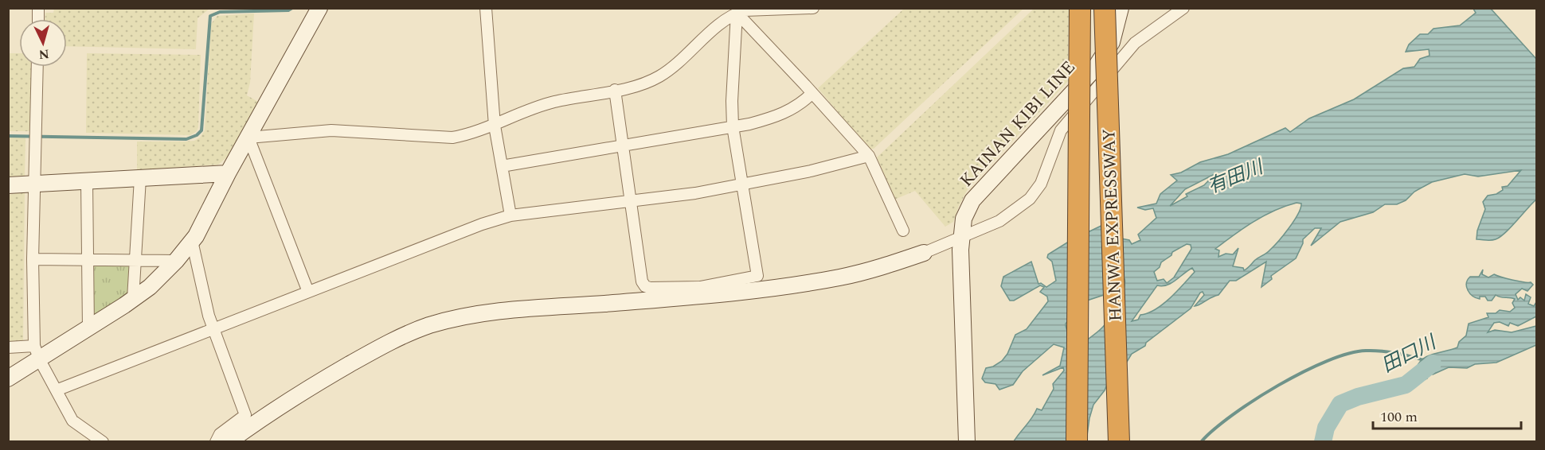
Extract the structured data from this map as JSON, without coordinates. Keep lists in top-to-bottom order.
{
  "streets": {
    "highway": ["HANWA EXPRESSWAY"],
    "street": ["KAINAN KIBI LINE"]
  },
  "water": ["有田川", "田口川"],
  "scale_bar": "100 m",
  "north": "bottom"
}
